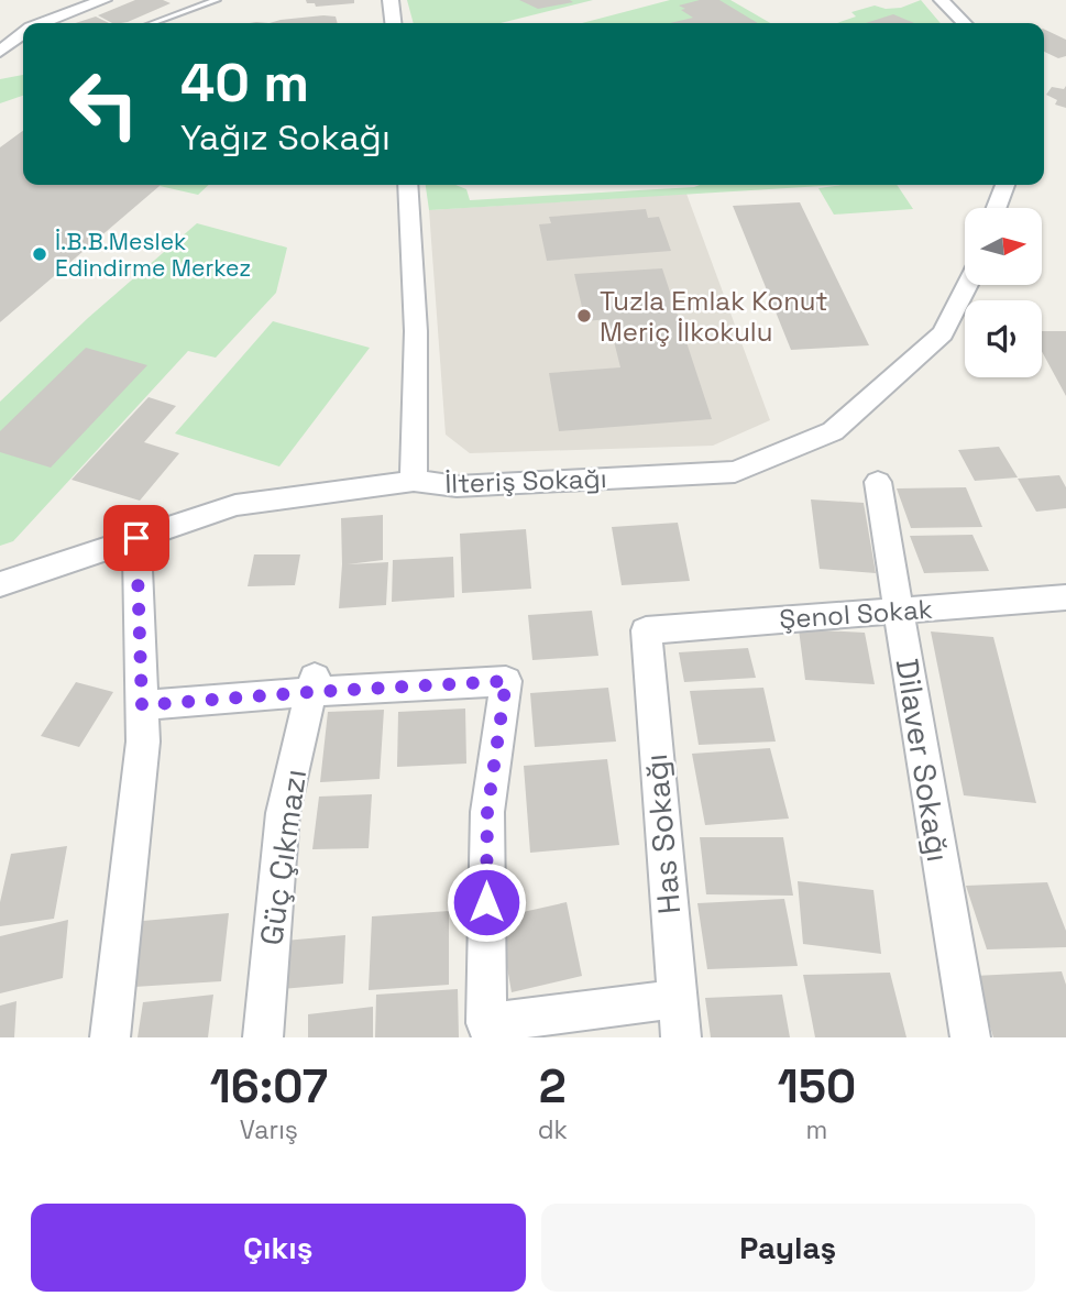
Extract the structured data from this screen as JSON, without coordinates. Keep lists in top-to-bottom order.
{
  "streets": {
    "street": [
      "İlteriş Sokağı",
      "Şenol Sokak",
      "Dilaver Sokağı",
      "Has Sokağı",
      "Güç Çıkmazı"
    ]
  },
  "crossings": [
    ["Şenol Sokak", "Dilaver Sokağı"],
    ["Şenol Sokak", "Has Sokağı"]
  ],
  "places": ["İ.B.B.Meslek Edindirme Merkez", "Tuzla Emlak Konut Meriç İlkokulu"],
  "north": "right",
  "page": {
    "turn": ["40 m", "Yağız Sokağı"],
    "eta": [
      "16:07",
      "Varış",
      "2",
      "dk",
      "150",
      "m"
    ],
    "buttons": ["Çıkış", "Paylaş"]
  }
}
